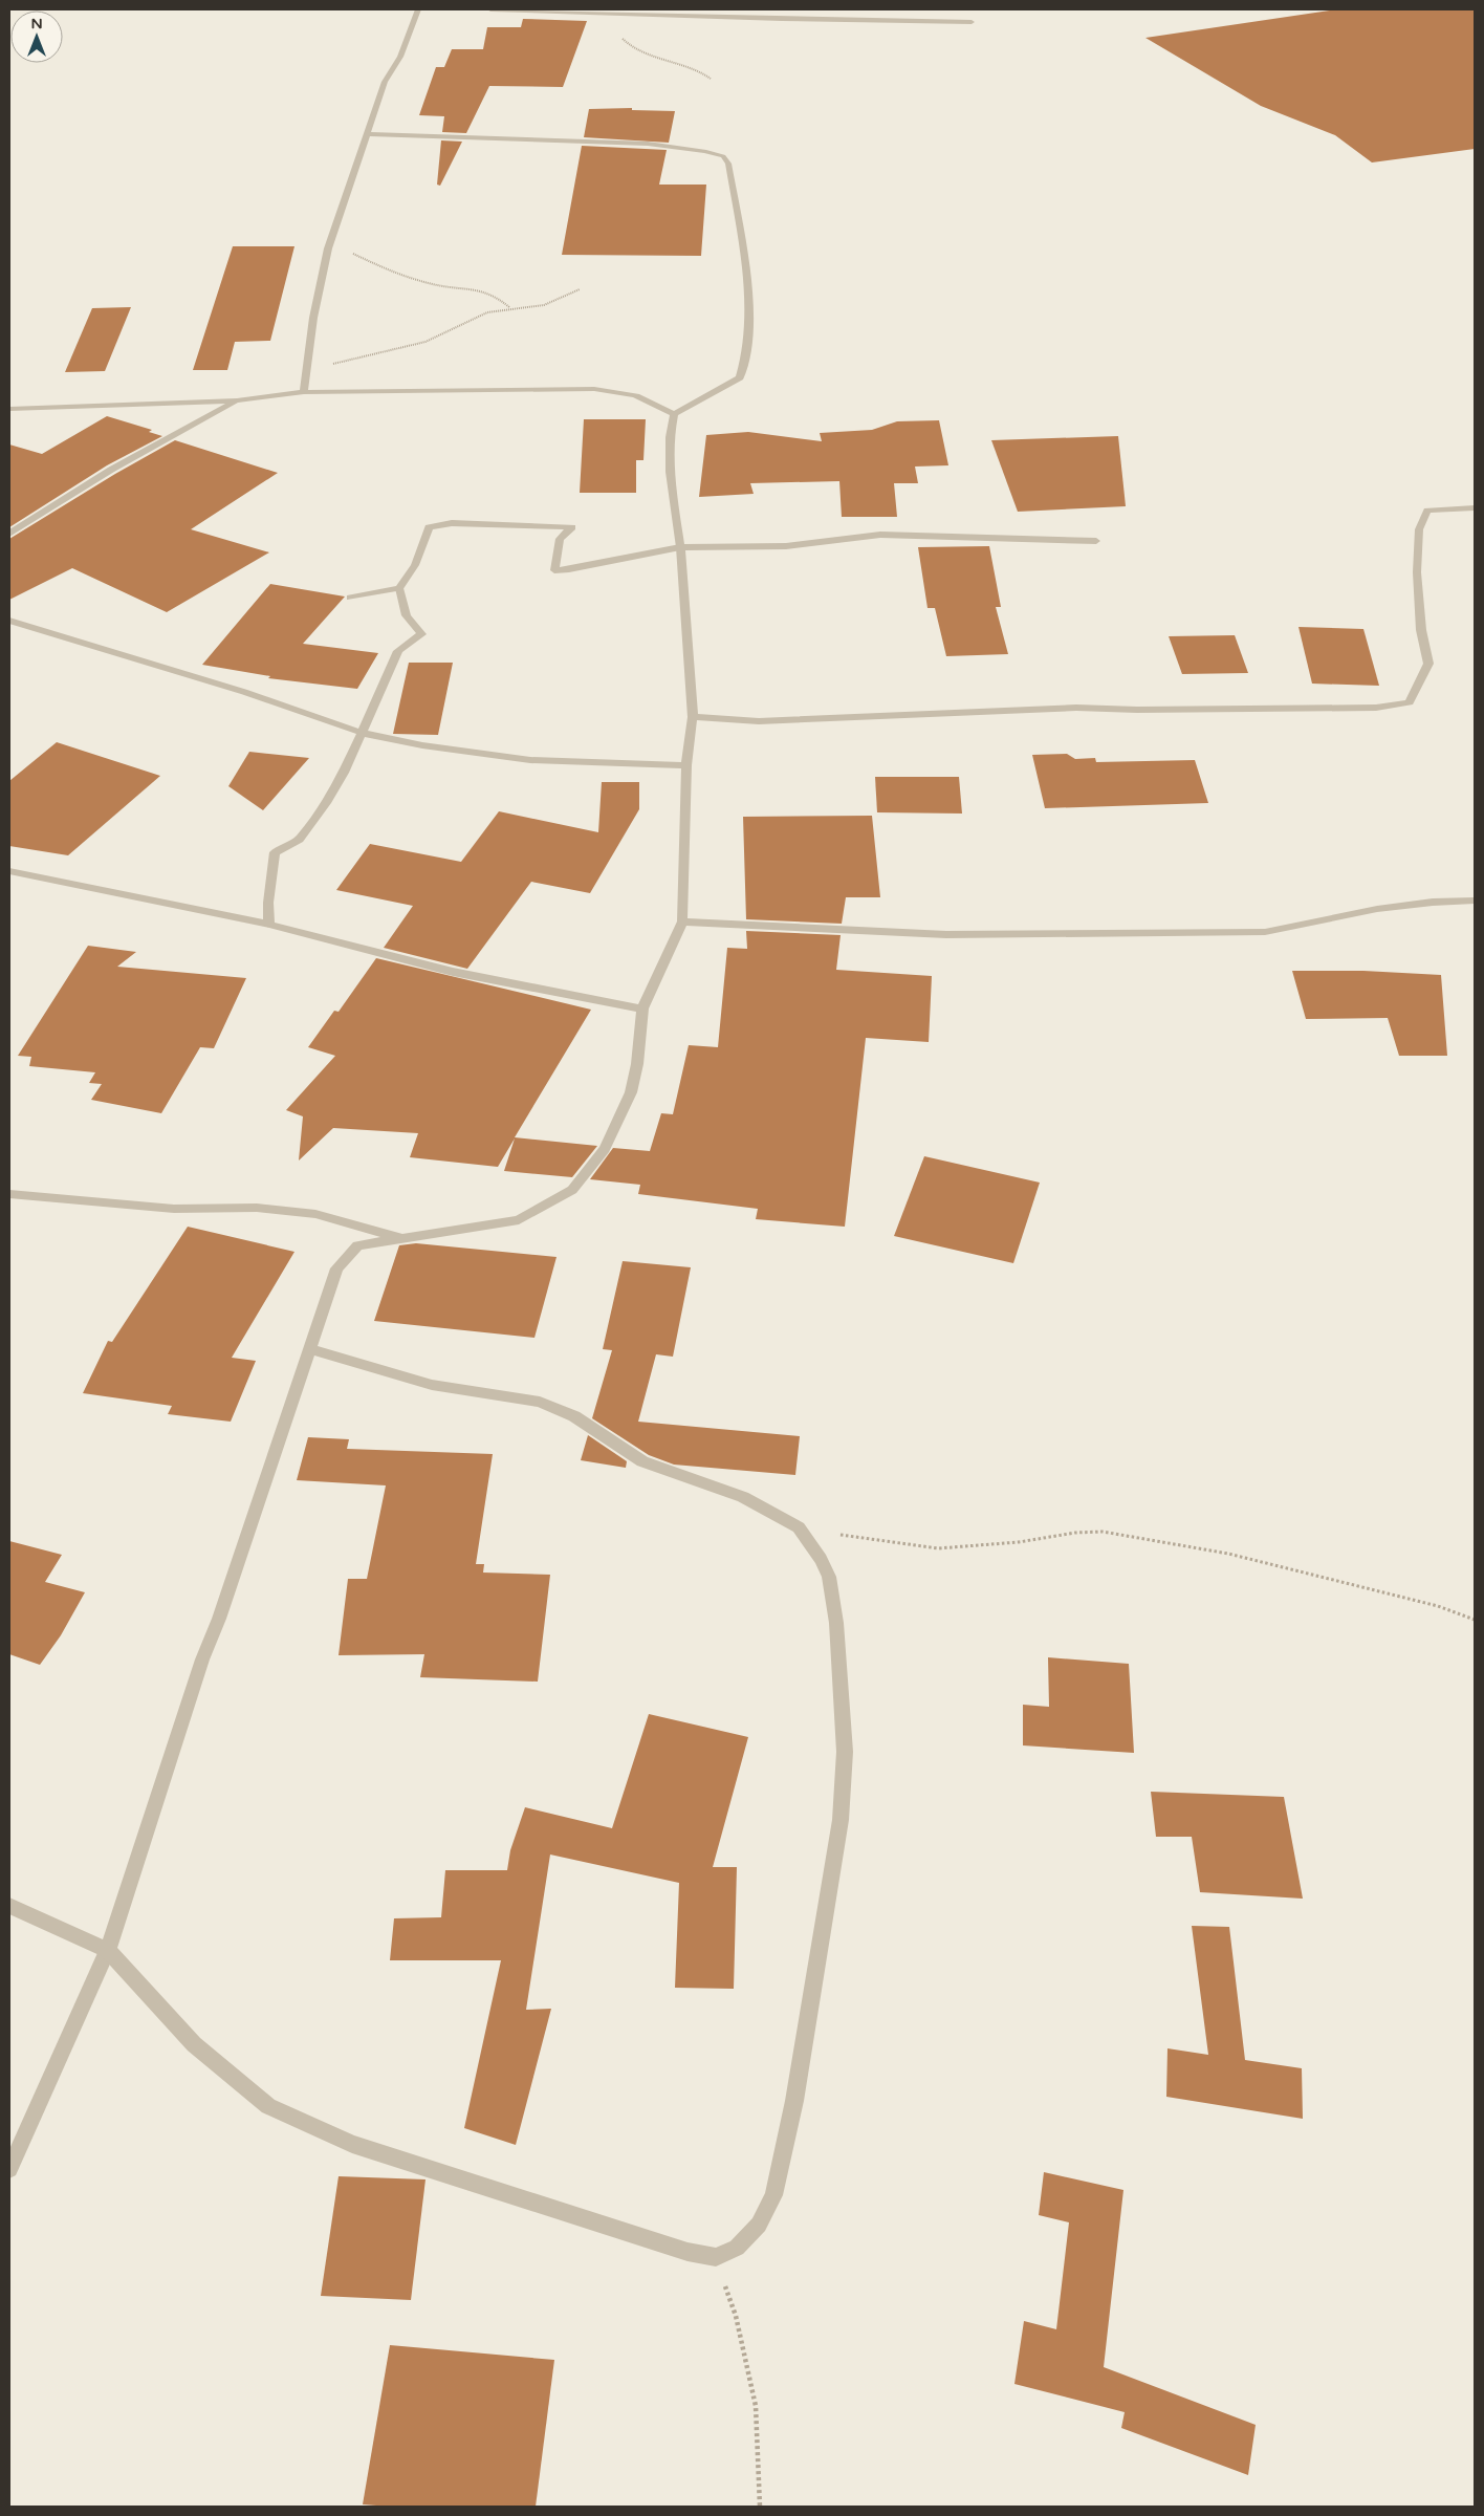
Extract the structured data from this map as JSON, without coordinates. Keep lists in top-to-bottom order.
{
  "north": "top"
}
